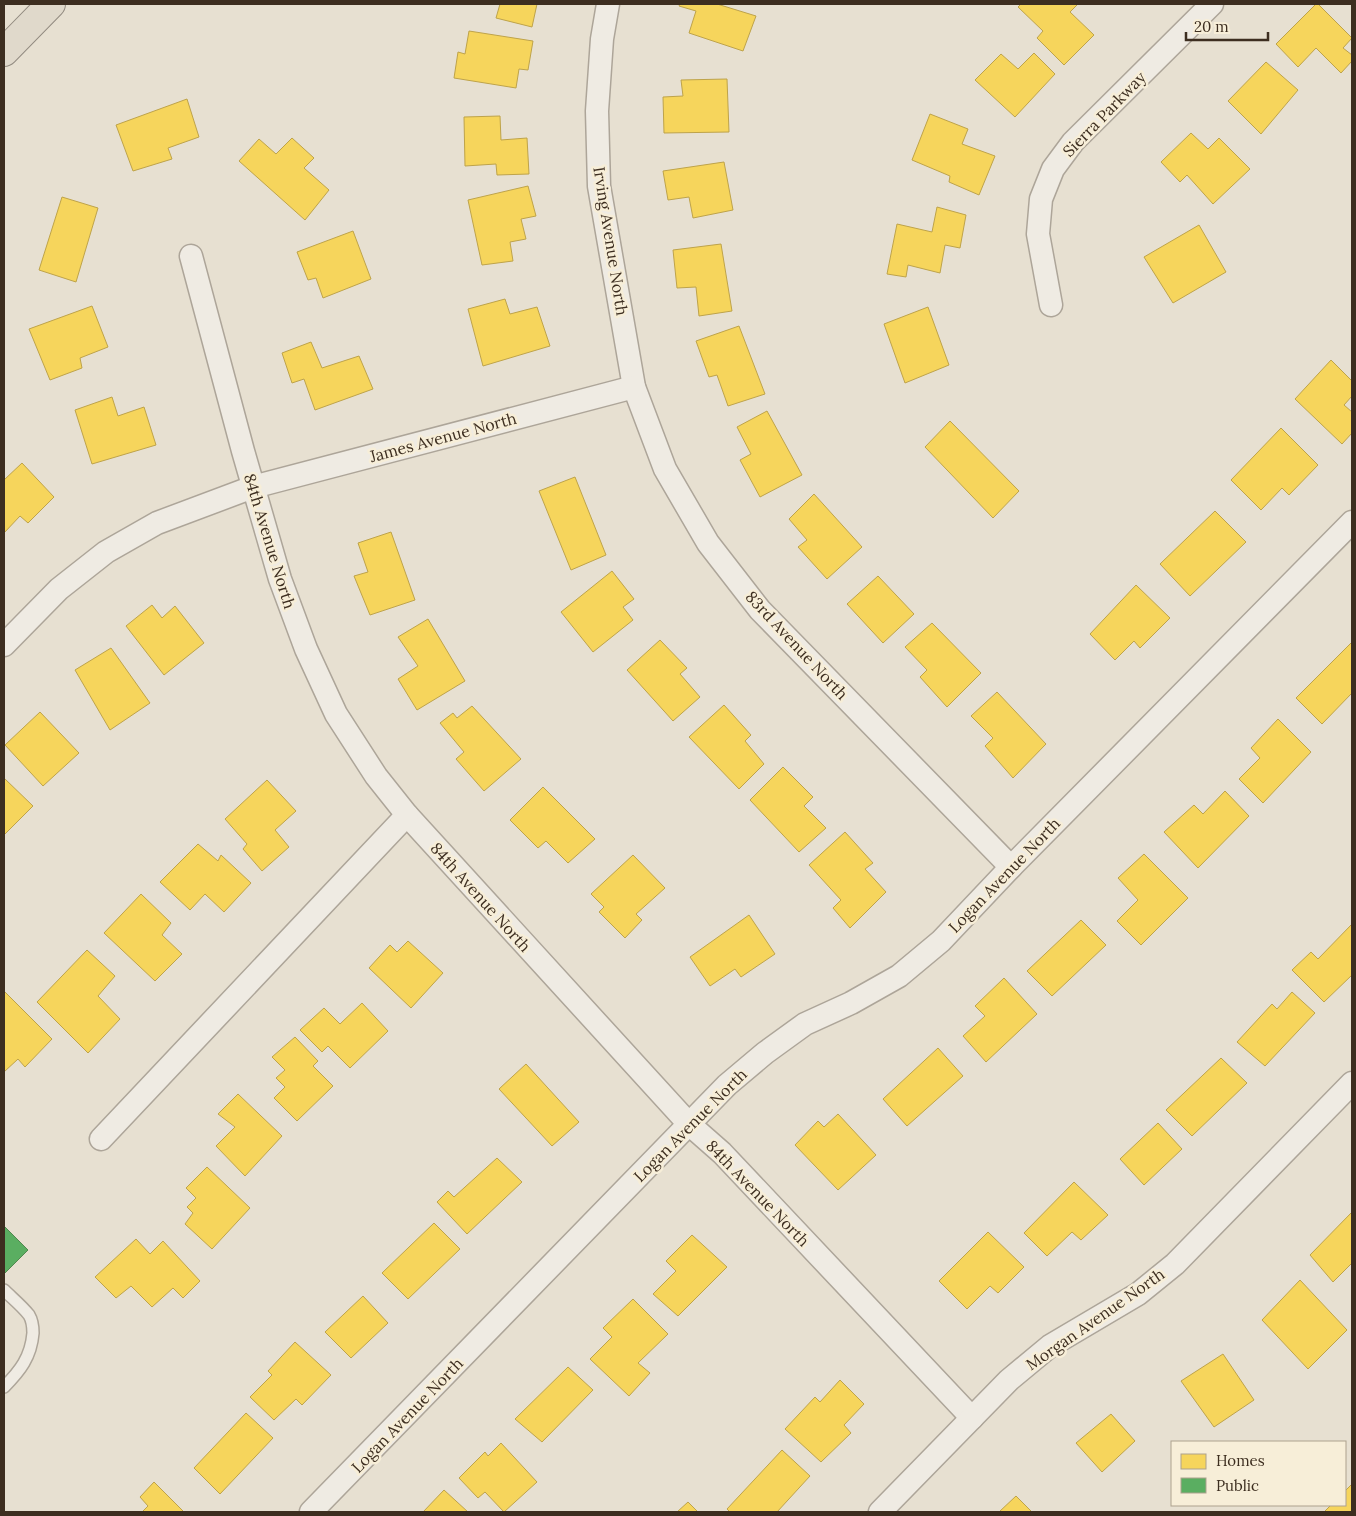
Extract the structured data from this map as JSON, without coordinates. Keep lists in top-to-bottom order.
{
  "streets": {
    "street": [
      "Sierra Parkway",
      "Irving Avenue North",
      "James Avenue North",
      "84th Avenue North",
      "83rd Avenue North",
      "Logan Avenue North",
      "Morgan Avenue North"
    ]
  },
  "crossings": [
    ["Irving Avenue North", "James Avenue North"],
    ["Irving Avenue North", "83rd Avenue North"],
    ["James Avenue North", "84th Avenue North"],
    ["James Avenue North", "83rd Avenue North"],
    ["84th Avenue North", "Logan Avenue North"],
    ["84th Avenue North", "Morgan Avenue North"],
    ["83rd Avenue North", "Logan Avenue North"]
  ],
  "legend": ["Homes", "Public"],
  "scale_bar": "20 m"
}
